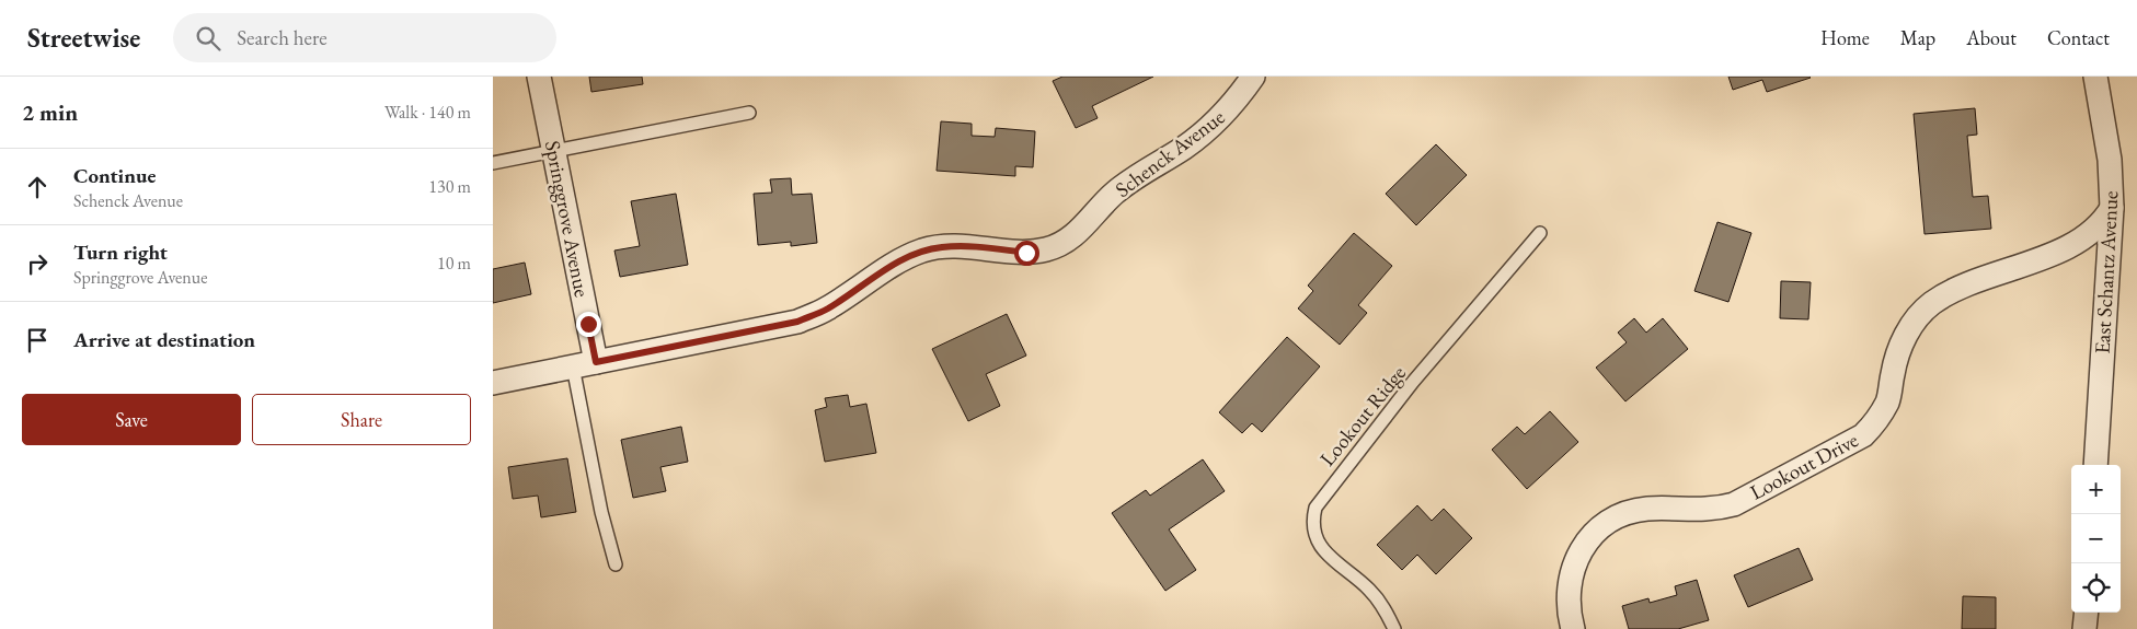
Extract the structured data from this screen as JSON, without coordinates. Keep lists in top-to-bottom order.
{
  "streets": {
    "street": [
      "Schenck Avenue",
      "Springgrove Avenue",
      "East Schantz Avenue",
      "Lookout Drive"
    ],
    "lane": ["Lookout Ridge"]
  },
  "crossings": [
    ["Schenck Avenue", "Springgrove Avenue"],
    ["East Schantz Avenue", "Lookout Drive"]
  ],
  "page": {
    "header": "Streetwise",
    "search": "Search here",
    "nav": [
      "Home",
      "Map",
      "About",
      "Contact"
    ],
    "heading": ["2 min", "Walk · 140 m"],
    "list": [
      ["Continue", "Schenck Avenue", "130 m"],
      ["Turn right", "Springgrove Avenue", "10 m"],
      "Arrive at destination"
    ],
    "buttons": ["Save", "Share"],
    "map_buttons": ["+", "−"]
  }
}
